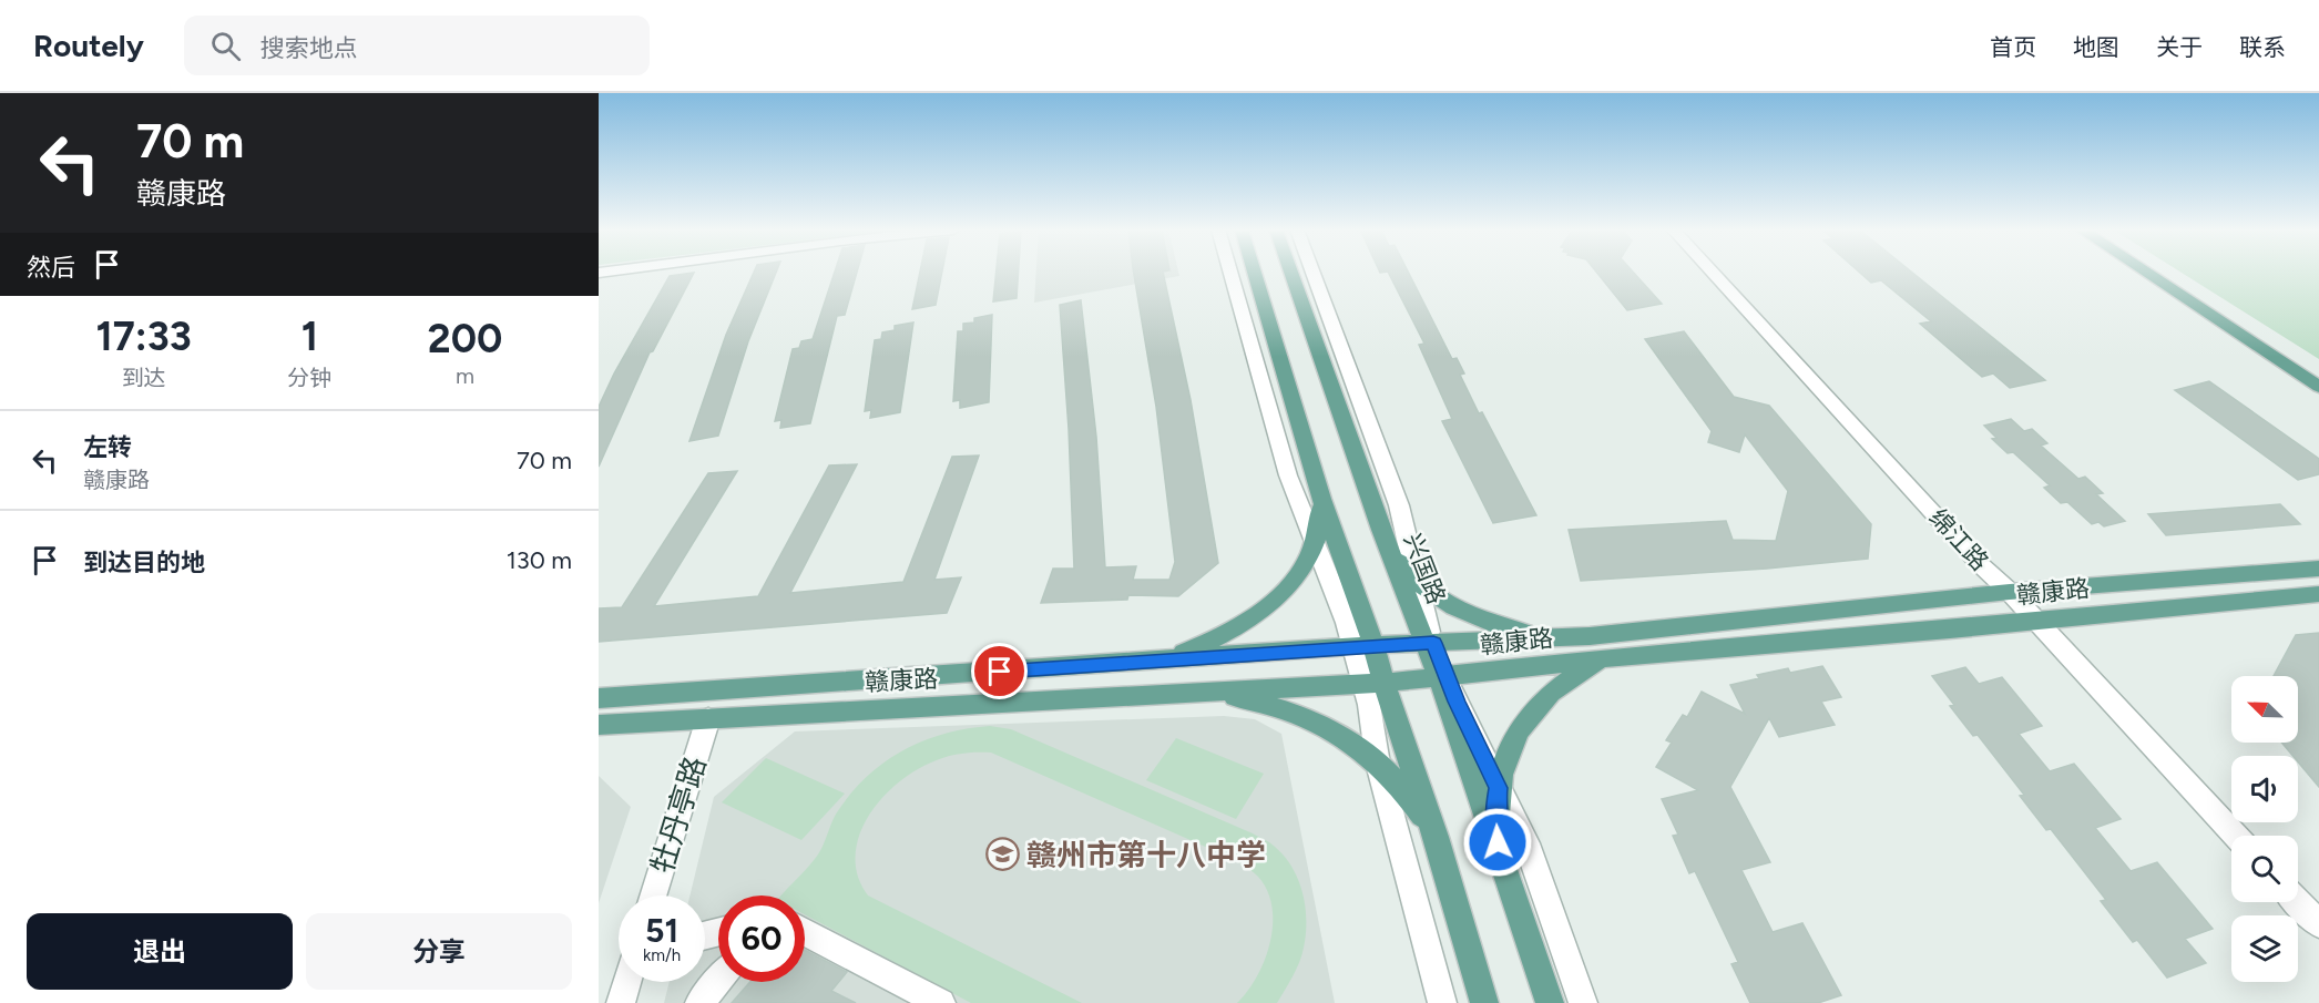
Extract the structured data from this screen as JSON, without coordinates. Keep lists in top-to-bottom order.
{
  "streets": {
    "main road": ["兴国路", "赣康路"],
    "street": ["绵江路", "牡丹亭路"]
  },
  "crossings": [
    ["绵江路", "赣康路"],
    ["兴国路", "赣康路"],
    ["赣康路", "牡丹亭路"]
  ],
  "places": {
    "school or university": ["赣州市第十八中学"]
  },
  "north": "top left",
  "page": {
    "header": "Routely",
    "search": "搜索地点",
    "nav": [
      "首页",
      "地图",
      "关于",
      "联系"
    ],
    "turn": ["70 m", "赣康路"],
    "then": "然后",
    "eta": [
      "17:33",
      "到达",
      "1",
      "分钟",
      "200",
      "m"
    ],
    "list": [
      {
        "name": "左转",
        "note": "赣康路",
        "value": "70 m"
      },
      {
        "name": "到达目的地",
        "value": "130 m"
      }
    ],
    "speed": "51 km/h",
    "limit": "60",
    "buttons": ["退出", "分享"]
  }
}
